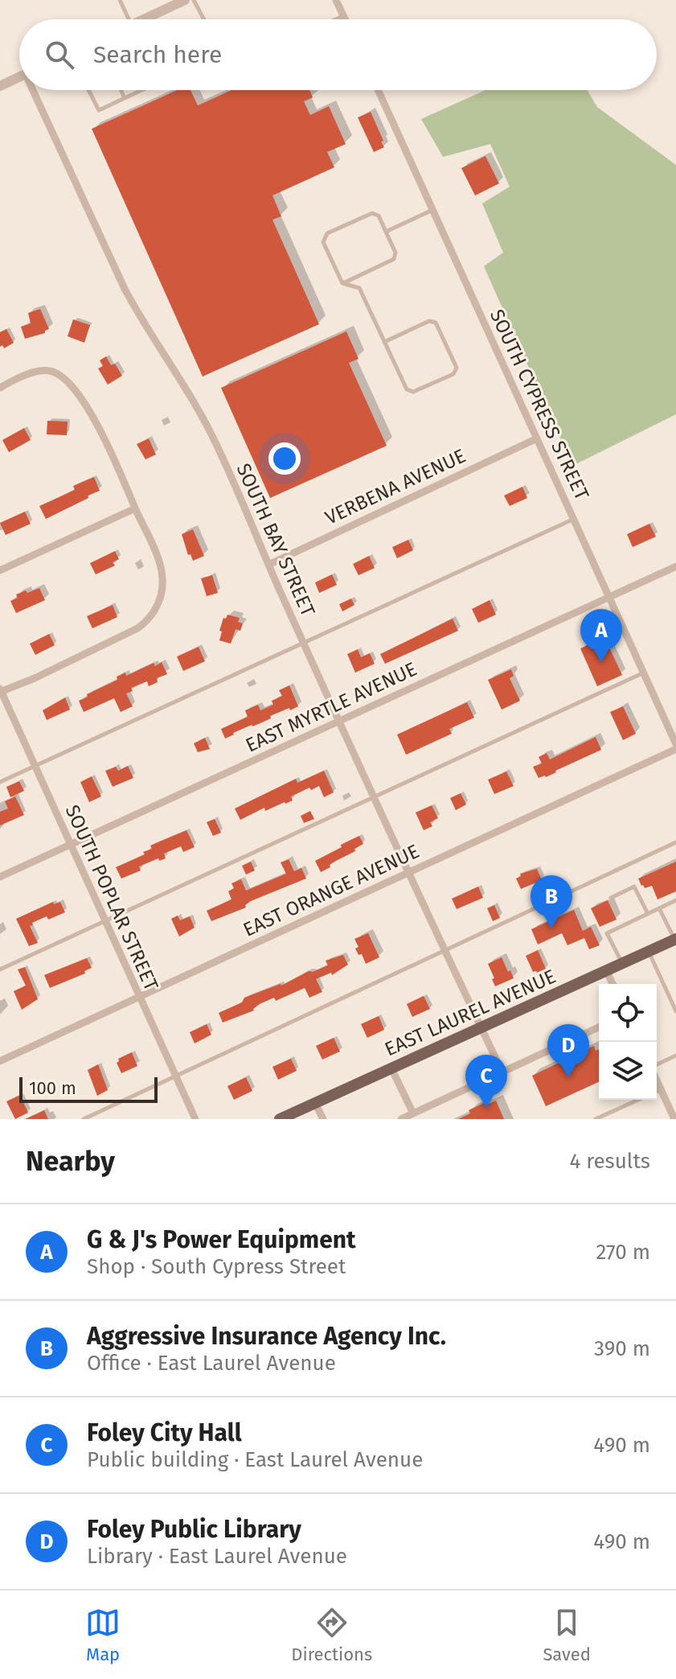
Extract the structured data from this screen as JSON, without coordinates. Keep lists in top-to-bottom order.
{
  "streets": {
    "main road": ["EAST LAUREL AVENUE"],
    "street": [
      "SOUTH CYPRESS STREET",
      "VERBENA AVENUE",
      "SOUTH BAY STREET",
      "EAST MYRTLE AVENUE",
      "EAST ORANGE AVENUE",
      "SOUTH POPLAR STREET"
    ]
  },
  "crossings": [
    ["SOUTH CYPRESS STREET", "VERBENA AVENUE"],
    ["SOUTH CYPRESS STREET", "EAST MYRTLE AVENUE"],
    ["VERBENA AVENUE", "SOUTH BAY STREET"],
    ["SOUTH BAY STREET", "EAST MYRTLE AVENUE"],
    ["SOUTH BAY STREET", "EAST ORANGE AVENUE"],
    ["SOUTH BAY STREET", "EAST LAUREL AVENUE"],
    ["EAST MYRTLE AVENUE", "SOUTH POPLAR STREET"],
    ["EAST ORANGE AVENUE", "SOUTH POPLAR STREET"]
  ],
  "scale_bar": "100 m",
  "page": {
    "search": "Search here",
    "pins": [
      "A",
      "B",
      "D",
      "C"
    ],
    "scale": "100 m",
    "heading": ["Nearby", "4 results"],
    "list": [
      {
        "mark": "A",
        "name": "G & J's Power Equipment",
        "note": "Shop · South Cypress Street",
        "value": "270 m"
      },
      {
        "mark": "B",
        "name": "Aggressive Insurance Agency Inc.",
        "note": "Office · East Laurel Avenue",
        "value": "390 m"
      },
      {
        "mark": "C",
        "name": "Foley City Hall",
        "note": "Public building · East Laurel Avenue",
        "value": "490 m"
      },
      {
        "mark": "D",
        "name": "Foley Public Library",
        "note": "Library · East Laurel Avenue",
        "value": "490 m"
      }
    ],
    "nav": ["Map", "Directions", "Saved"]
  }
}
